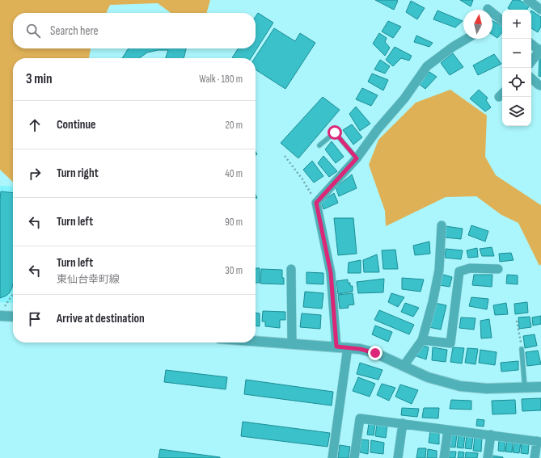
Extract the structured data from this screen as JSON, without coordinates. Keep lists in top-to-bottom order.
{
  "north": "top",
  "page": {
    "map_buttons": ["+", "−"],
    "search": "Search here",
    "heading": ["3 min", "Walk · 180 m"],
    "list": [
      ["Continue", "20 m"],
      ["Turn right", "40 m"],
      ["Turn left", "90 m"],
      ["Turn left", "東仙台幸町線", "30 m"],
      "Arrive at destination"
    ]
  }
}
